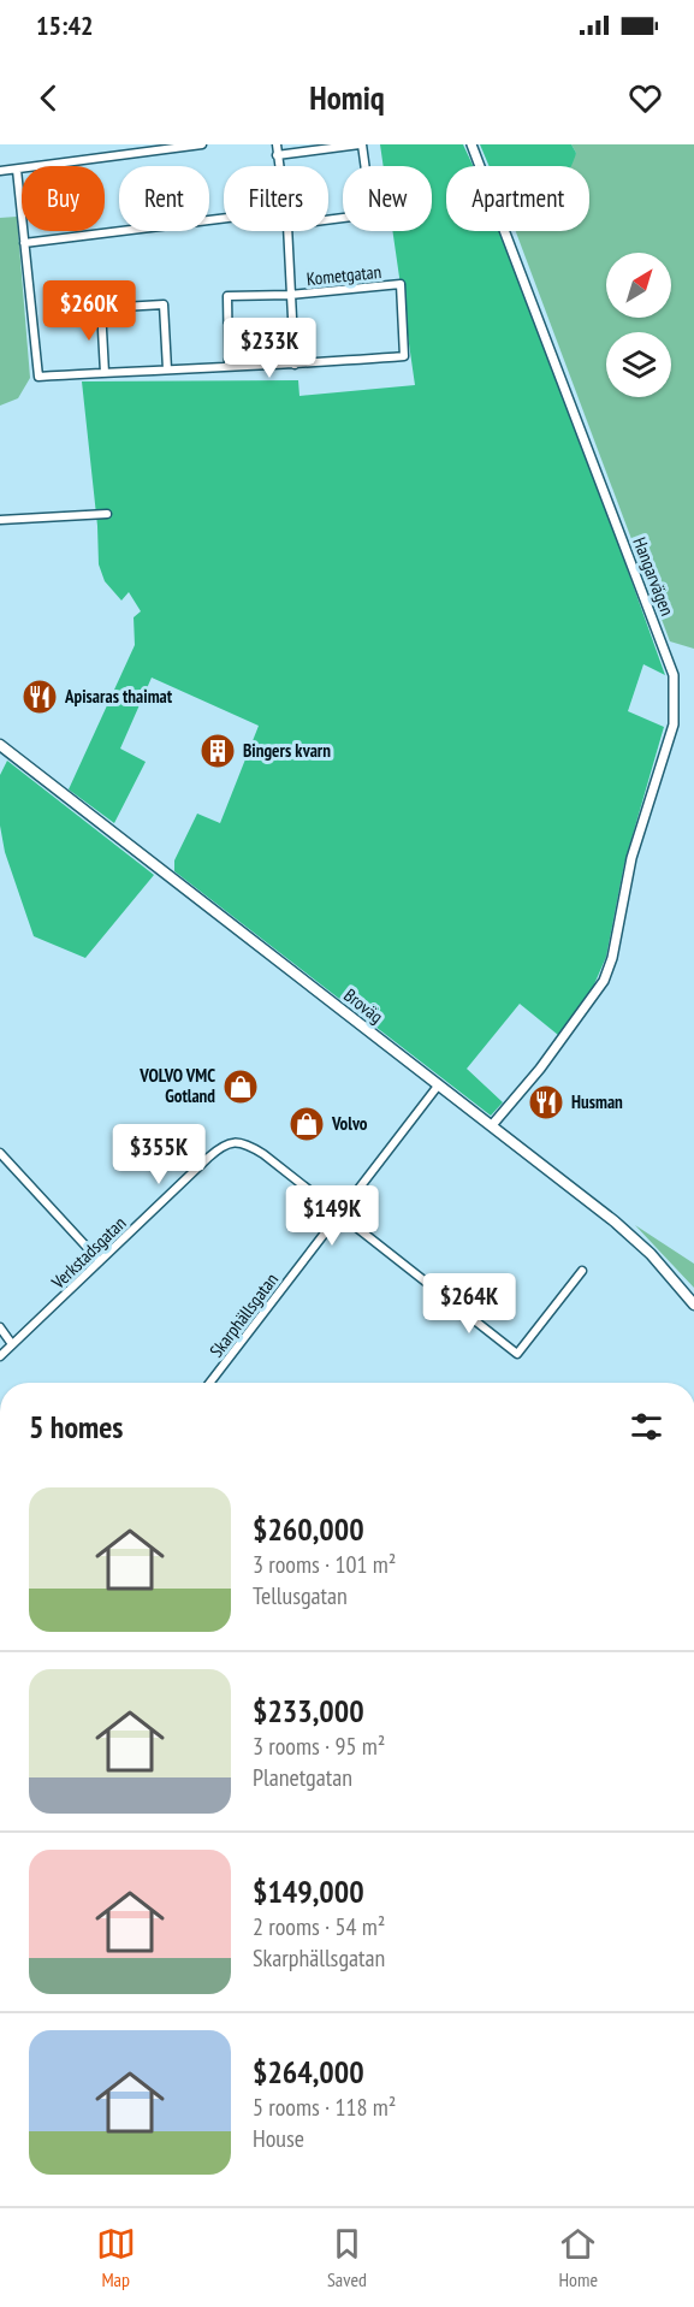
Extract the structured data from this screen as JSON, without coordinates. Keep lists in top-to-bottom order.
{
  "streets": {
    "main road": ["Broväg"],
    "street": [
      "Kometgatan",
      "Hangarvägen",
      "Verkstadsgatan",
      "Skarphällsgatan"
    ]
  },
  "crossings": [
    ["Hangarvägen", "Broväg"],
    ["Broväg", "Skarphällsgatan"],
    ["Verkstadsgatan", "Skarphällsgatan"]
  ],
  "places": {
    "restaurant": ["Apisaras thaimat", "Husman"],
    "building": ["Bingers kvarn"],
    "shop": ["VOLVO VMC Gotland", "Volvo"]
  },
  "north": "top right",
  "page": {
    "status": "15:42",
    "header": "Homiq",
    "chip": [
      "Buy",
      "Rent",
      "Filters",
      "New",
      "Apartment"
    ],
    "price": [
      "$260K",
      "$233K",
      "$355K",
      "$149K",
      "$264K"
    ],
    "heading": "5 homes",
    "list": [
      {
        "name": "$260,000",
        "note": "3 rooms · 101 m² · Tellusgatan"
      },
      {
        "name": "$233,000",
        "note": "3 rooms · 95 m² · Planetgatan"
      },
      {
        "name": "$149,000",
        "note": "2 rooms · 54 m² · Skarphällsgatan"
      },
      {
        "name": "$264,000",
        "note": "5 rooms · 118 m² · House"
      }
    ],
    "tabs": ["Map", "Saved", "Home"]
  }
}
